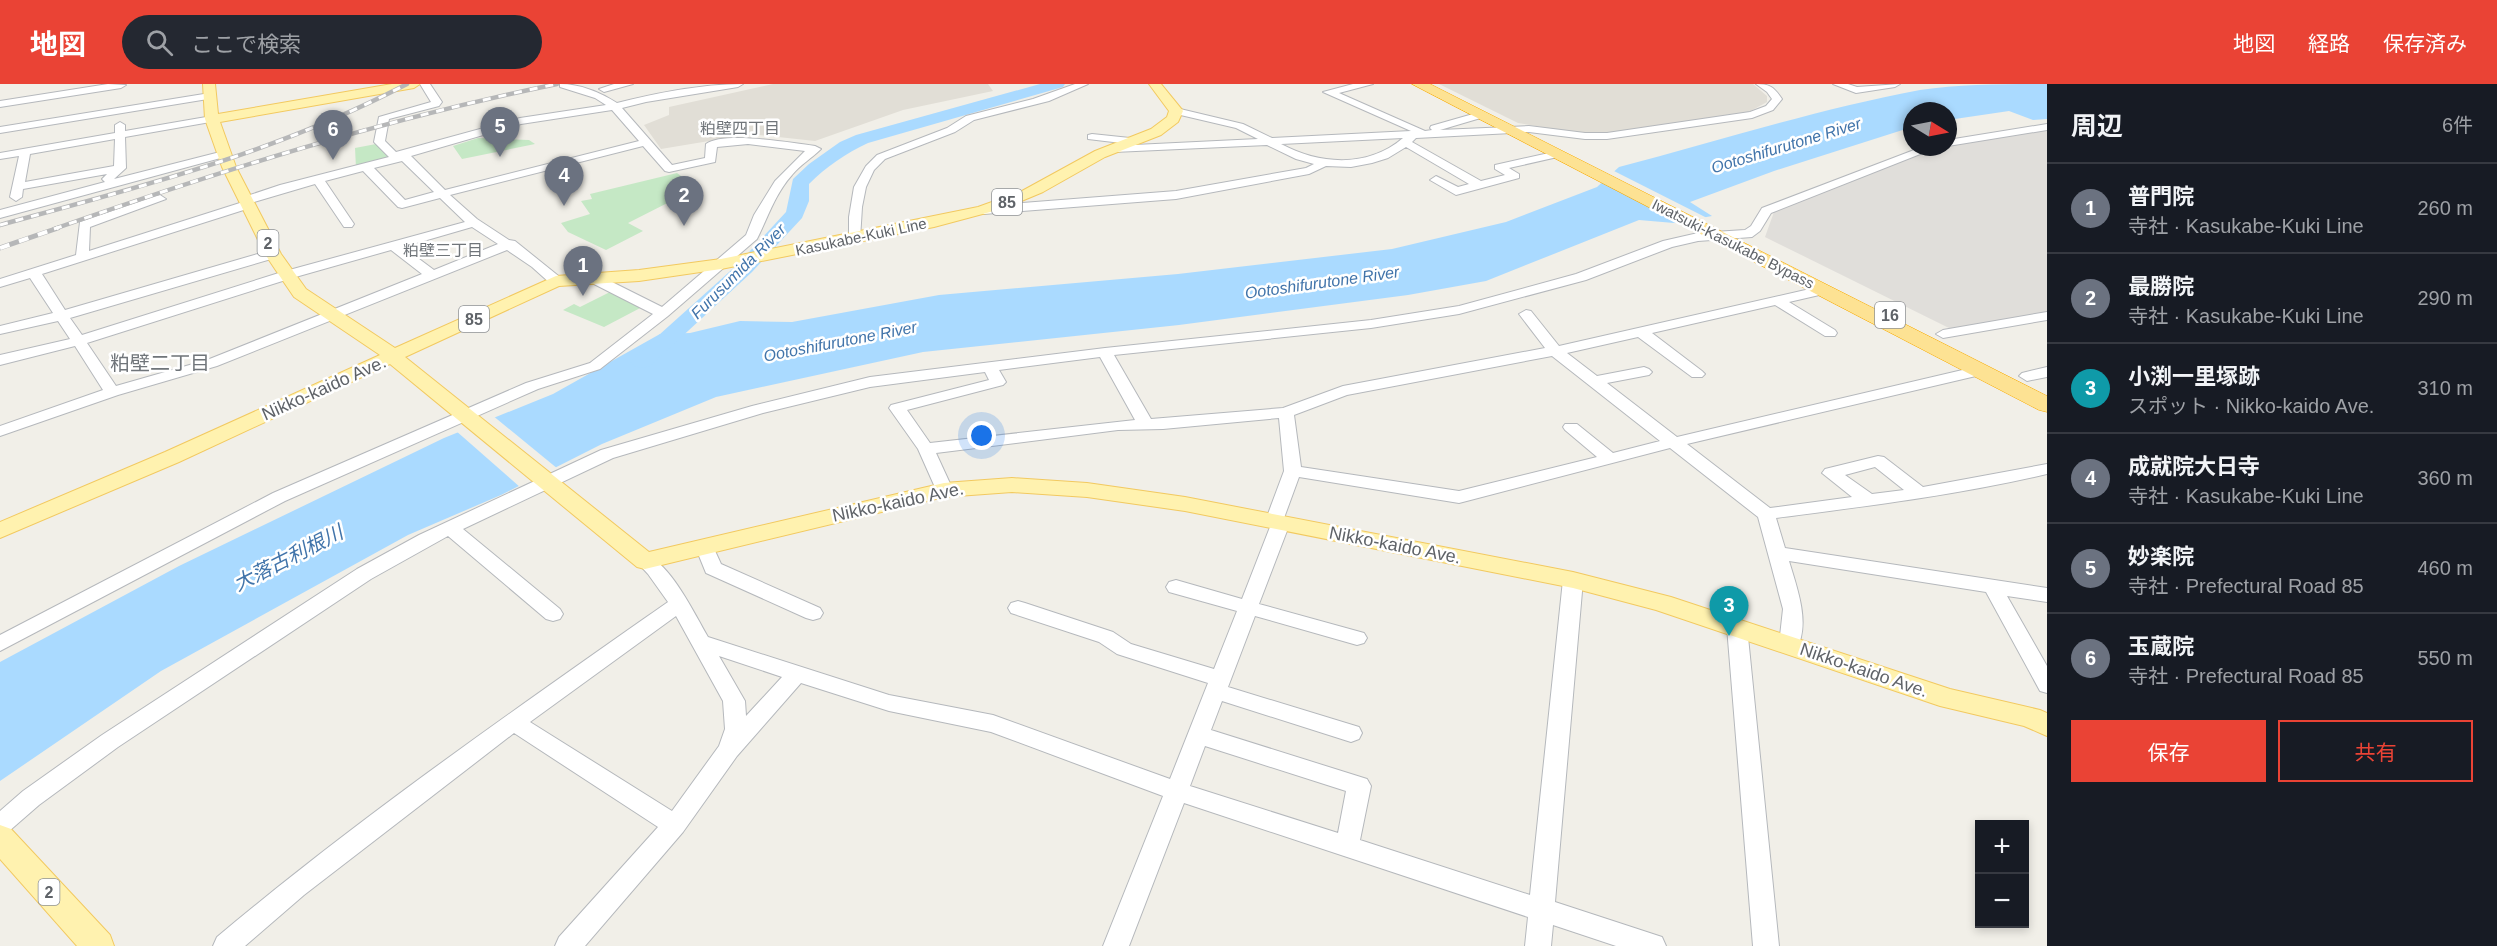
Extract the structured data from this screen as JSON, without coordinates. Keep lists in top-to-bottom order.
{
  "streets": {
    "highway": ["Iwatsuki-Kasukabe Bypass", "16"],
    "main road": [
      "85",
      "Kasukabe-Kuki Line",
      "2",
      "Nikko-kaido Ave."
    ]
  },
  "crossings": [
    ["Kasukabe-Kuki Line", "2"],
    ["Kasukabe-Kuki Line", "Nikko-kaido Ave."],
    ["2", "Nikko-kaido Ave."],
    ["Iwatsuki-Kasukabe Bypass", "16"]
  ],
  "districts": ["粕壁四丁目", "粕壁三丁目", "粕壁二丁目"],
  "water": ["Ootoshifurutone River", "Furusumida River", "大落古利根川"],
  "north": "right",
  "page": {
    "header": "地図",
    "search": "ここで検索",
    "nav": ["地図", "経路", "保存済み"],
    "heading": ["周辺", "6件"],
    "pins": [
      "5",
      "6",
      "4",
      "2",
      "1",
      "3"
    ],
    "list": [
      {
        "mark": "1",
        "name": "普門院",
        "note": "寺社 · Kasukabe-Kuki Line",
        "value": "260 m"
      },
      {
        "mark": "2",
        "name": "最勝院",
        "note": "寺社 · Kasukabe-Kuki Line",
        "value": "290 m"
      },
      {
        "mark": "3",
        "name": "小渕一里塚跡",
        "note": "スポット · Nikko-kaido Ave.",
        "value": "310 m"
      },
      {
        "mark": "4",
        "name": "成就院大日寺",
        "note": "寺社 · Kasukabe-Kuki Line",
        "value": "360 m"
      },
      {
        "mark": "5",
        "name": "妙楽院",
        "note": "寺社 · Prefectural Road 85",
        "value": "460 m"
      },
      {
        "mark": "6",
        "name": "玉蔵院",
        "note": "寺社 · Prefectural Road 85",
        "value": "550 m"
      }
    ],
    "buttons": ["保存", "共有"],
    "map_buttons": ["+", "−"]
  }
}
